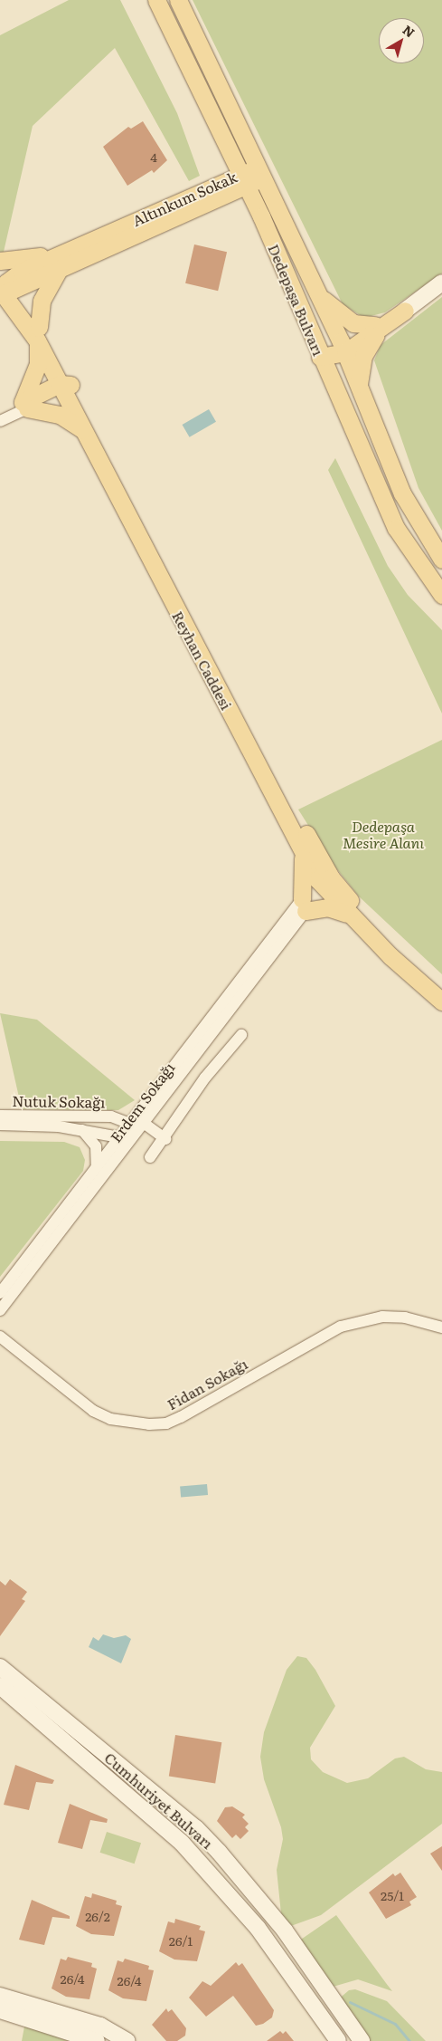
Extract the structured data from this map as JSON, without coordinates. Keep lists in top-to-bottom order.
{
  "streets": {
    "main road": ["Altınkum Sokak", "Dedepaşa Bulvarı", "Reyhan Caddesi"],
    "street": [
      "Nutuk Sokağı",
      "Erdem Sokağı",
      "Fidan Sokağı",
      "Cumhuriyet Bulvarı"
    ]
  },
  "crossings": [
    ["Altınkum Sokak", "Dedepaşa Bulvarı"],
    ["Nutuk Sokağı", "Erdem Sokağı"]
  ],
  "parks": ["Dedepaşa Mesire Alanı"],
  "house_numbers": [
    "4",
    "25/1",
    "26/2",
    "26/1",
    "26/4",
    "26/4"
  ],
  "north": "top right"
}
